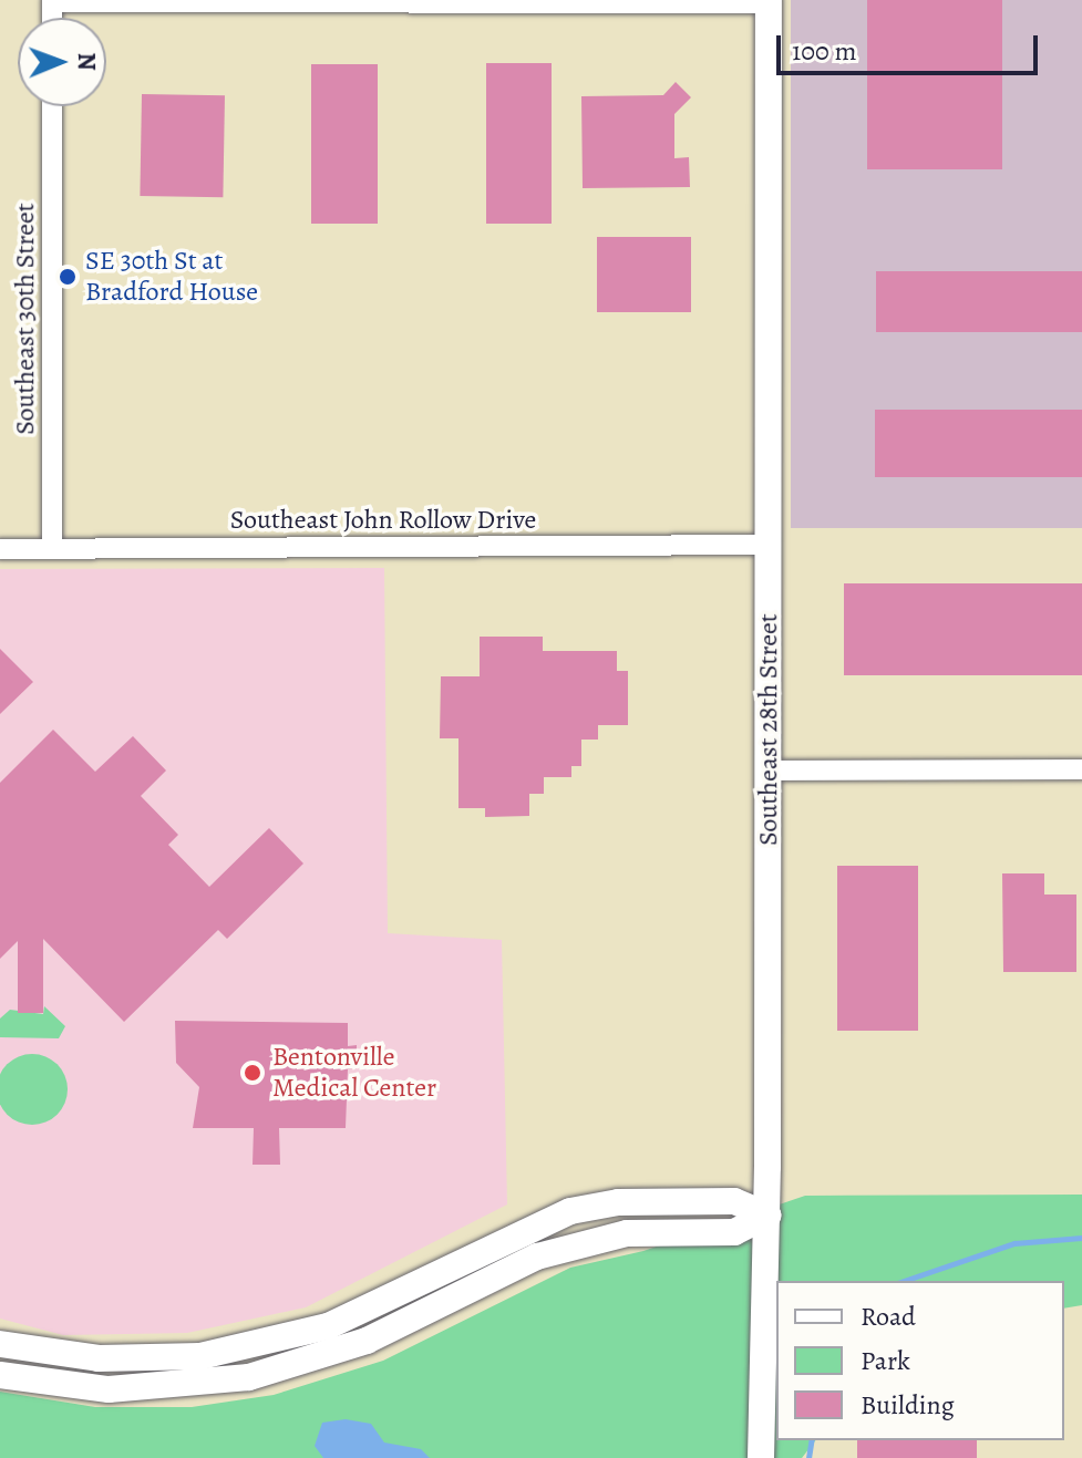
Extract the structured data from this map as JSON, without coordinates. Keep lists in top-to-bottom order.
{
  "streets": {
    "main road": ["Southeast 28th Street"],
    "street": ["Southeast 30th Street", "Southeast John Rollow Drive"]
  },
  "crossings": [
    ["Southeast 30th Street", "Southeast John Rollow Drive"],
    ["Southeast John Rollow Drive", "Southeast 28th Street"]
  ],
  "places": ["SE 30th St at Bradford House", "Bentonville Medical Center"],
  "legend": ["Road", "Park", "Building"],
  "scale_bar": "100 m",
  "north": "right"
}
